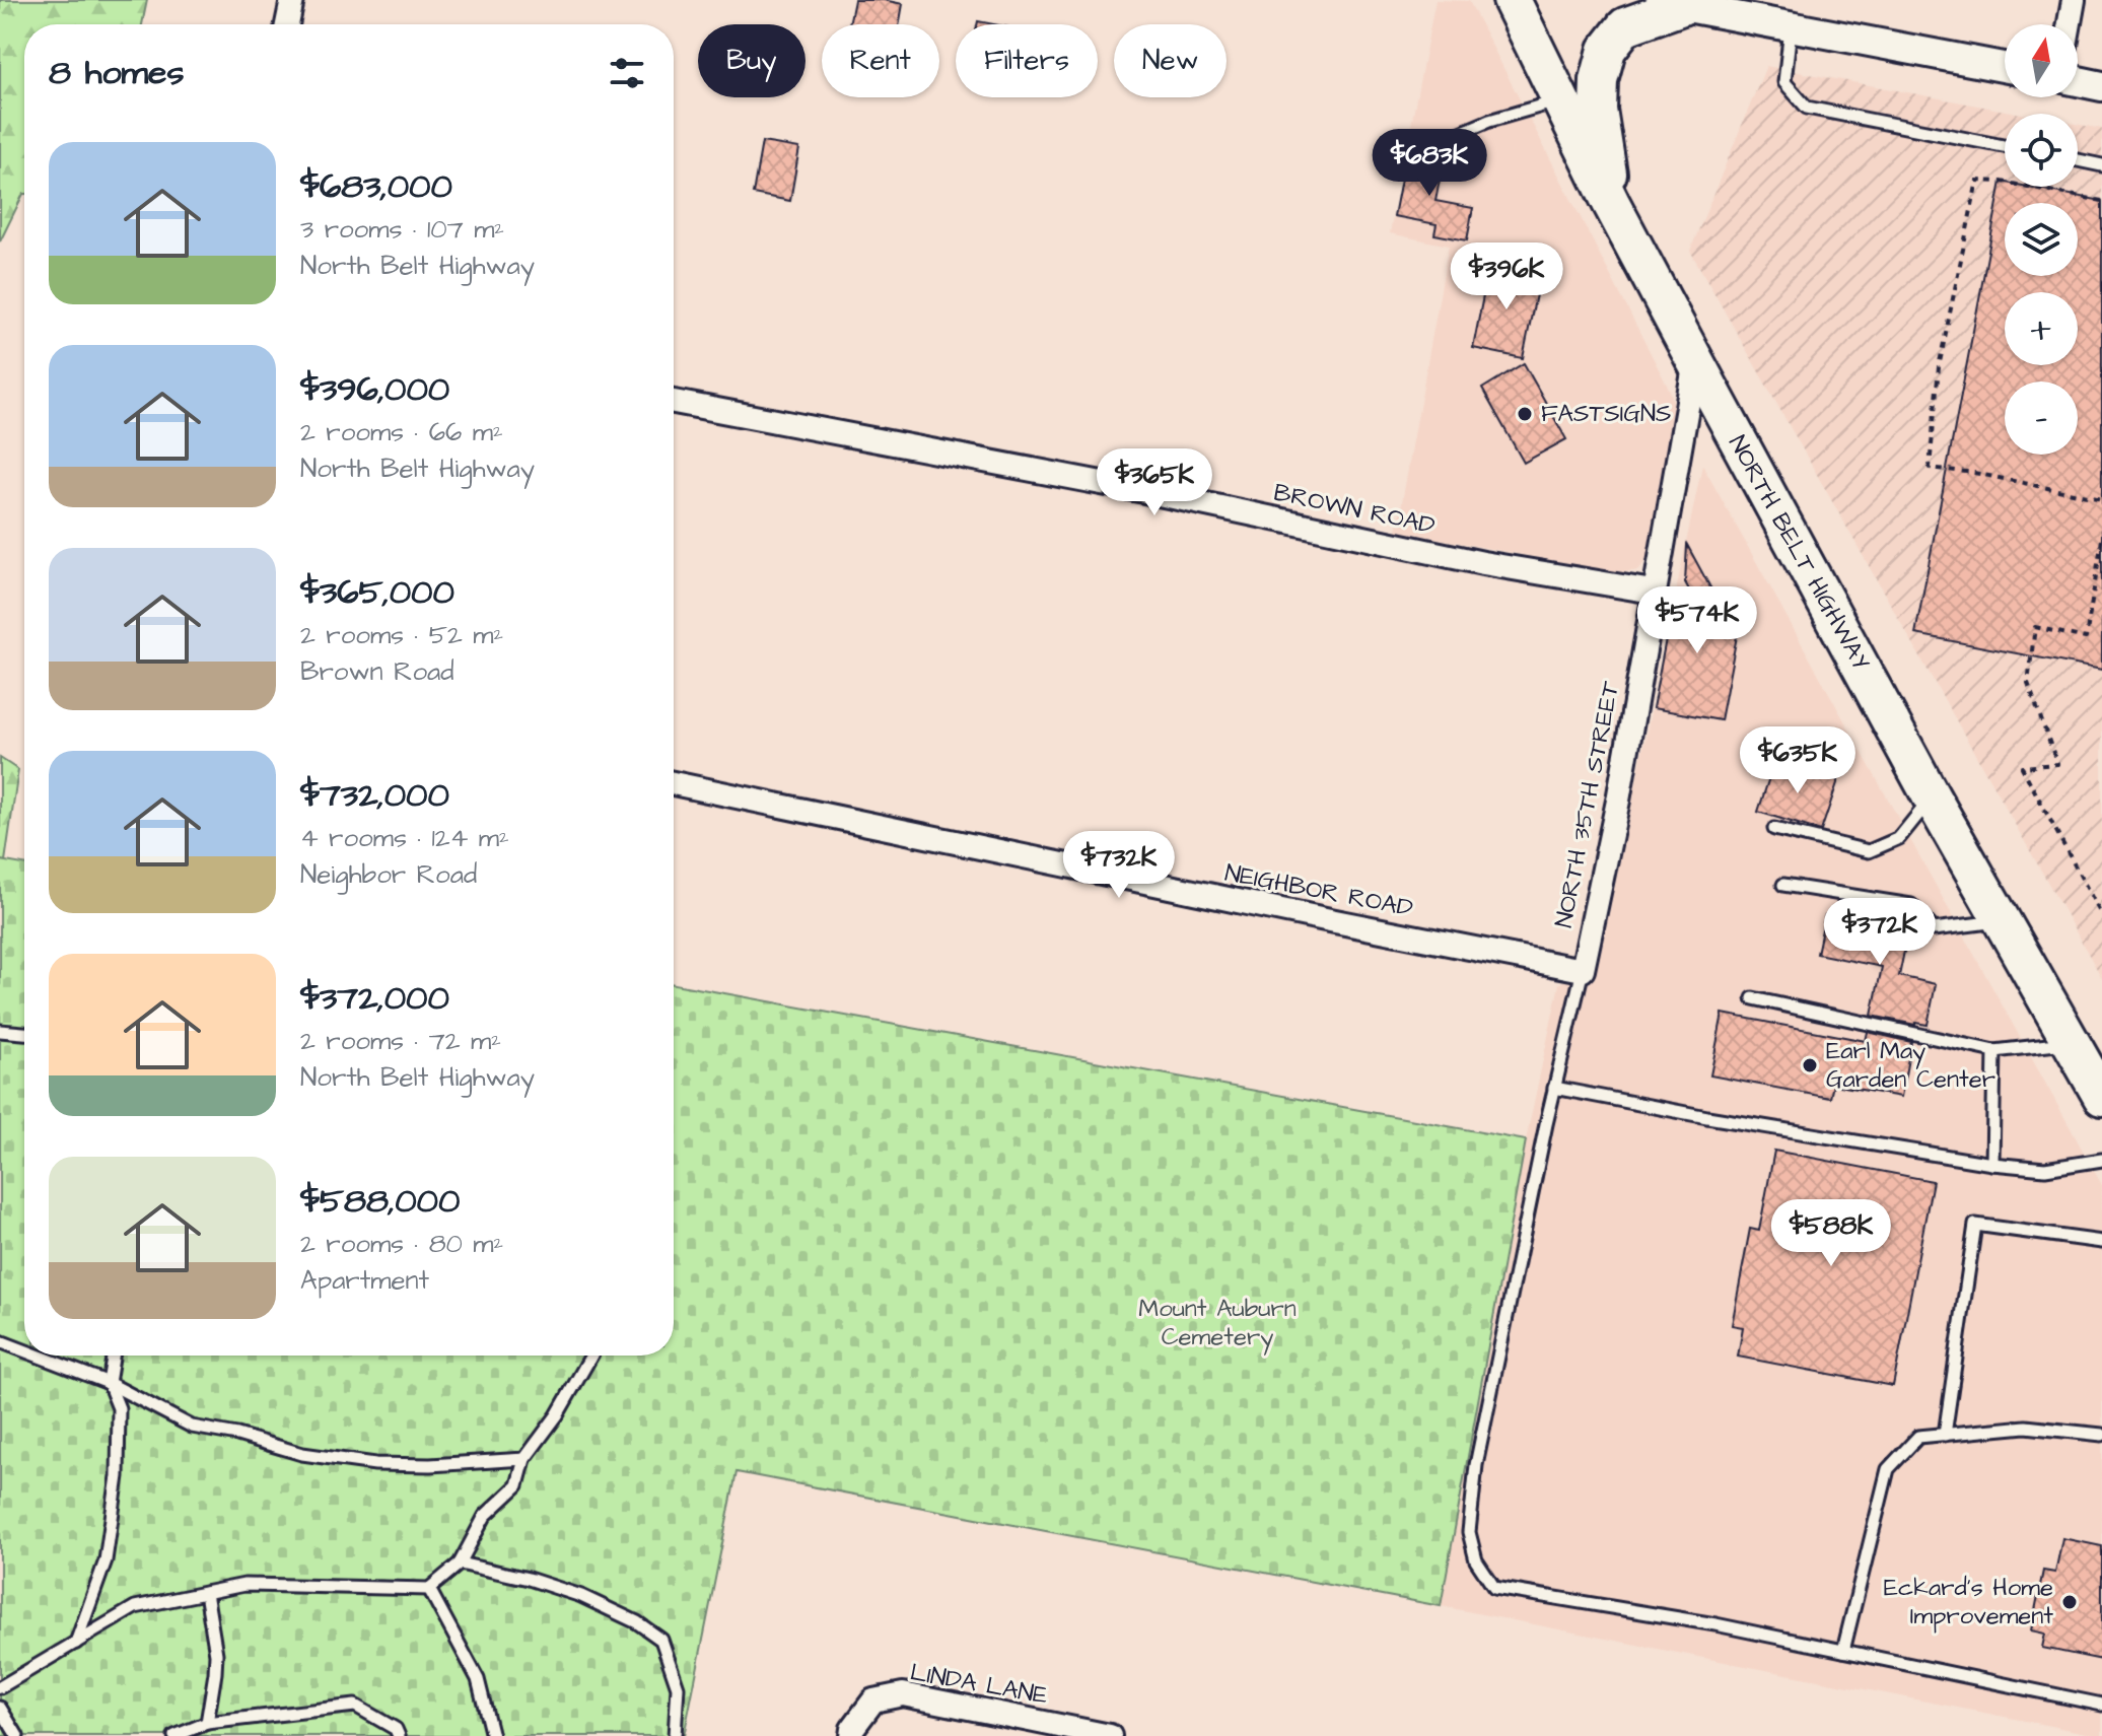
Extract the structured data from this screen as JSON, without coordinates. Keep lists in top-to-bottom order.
{
  "streets": {
    "main road": ["NORTH BELT HIGHWAY"],
    "street": [
      "BROWN ROAD",
      "NORTH 35TH STREET",
      "NEIGHBOR ROAD",
      "LINDA LANE"
    ]
  },
  "crossings": [
    ["BROWN ROAD", "NORTH 35TH STREET"],
    ["NORTH BELT HIGHWAY", "NORTH 35TH STREET"],
    ["NORTH 35TH STREET", "NEIGHBOR ROAD"]
  ],
  "parks": ["Mount Auburn Cemetery"],
  "places": ["FASTSIGNS", "Earl May Garden Center", "Eckard's Home Improvement"],
  "north": "top",
  "page": {
    "map_buttons": ["+", "−"],
    "chip": [
      "Buy",
      "Rent",
      "Filters",
      "New"
    ],
    "heading": "8 homes",
    "list": [
      {
        "name": "$683,000",
        "note": "3 rooms · 107 m² · North Belt Highway"
      },
      {
        "name": "$396,000",
        "note": "2 rooms · 66 m² · North Belt Highway"
      },
      {
        "name": "$365,000",
        "note": "2 rooms · 52 m² · Brown Road"
      },
      {
        "name": "$732,000",
        "note": "4 rooms · 124 m² · Neighbor Road"
      },
      {
        "name": "$372,000",
        "note": "2 rooms · 72 m² · North Belt Highway"
      },
      {
        "name": "$588,000",
        "note": "2 rooms · 80 m² · Apartment"
      }
    ],
    "price": [
      "$683K",
      "$396K",
      "$365K",
      "$574K",
      "$635K",
      "$732K",
      "$372K",
      "$588K"
    ]
  }
}
